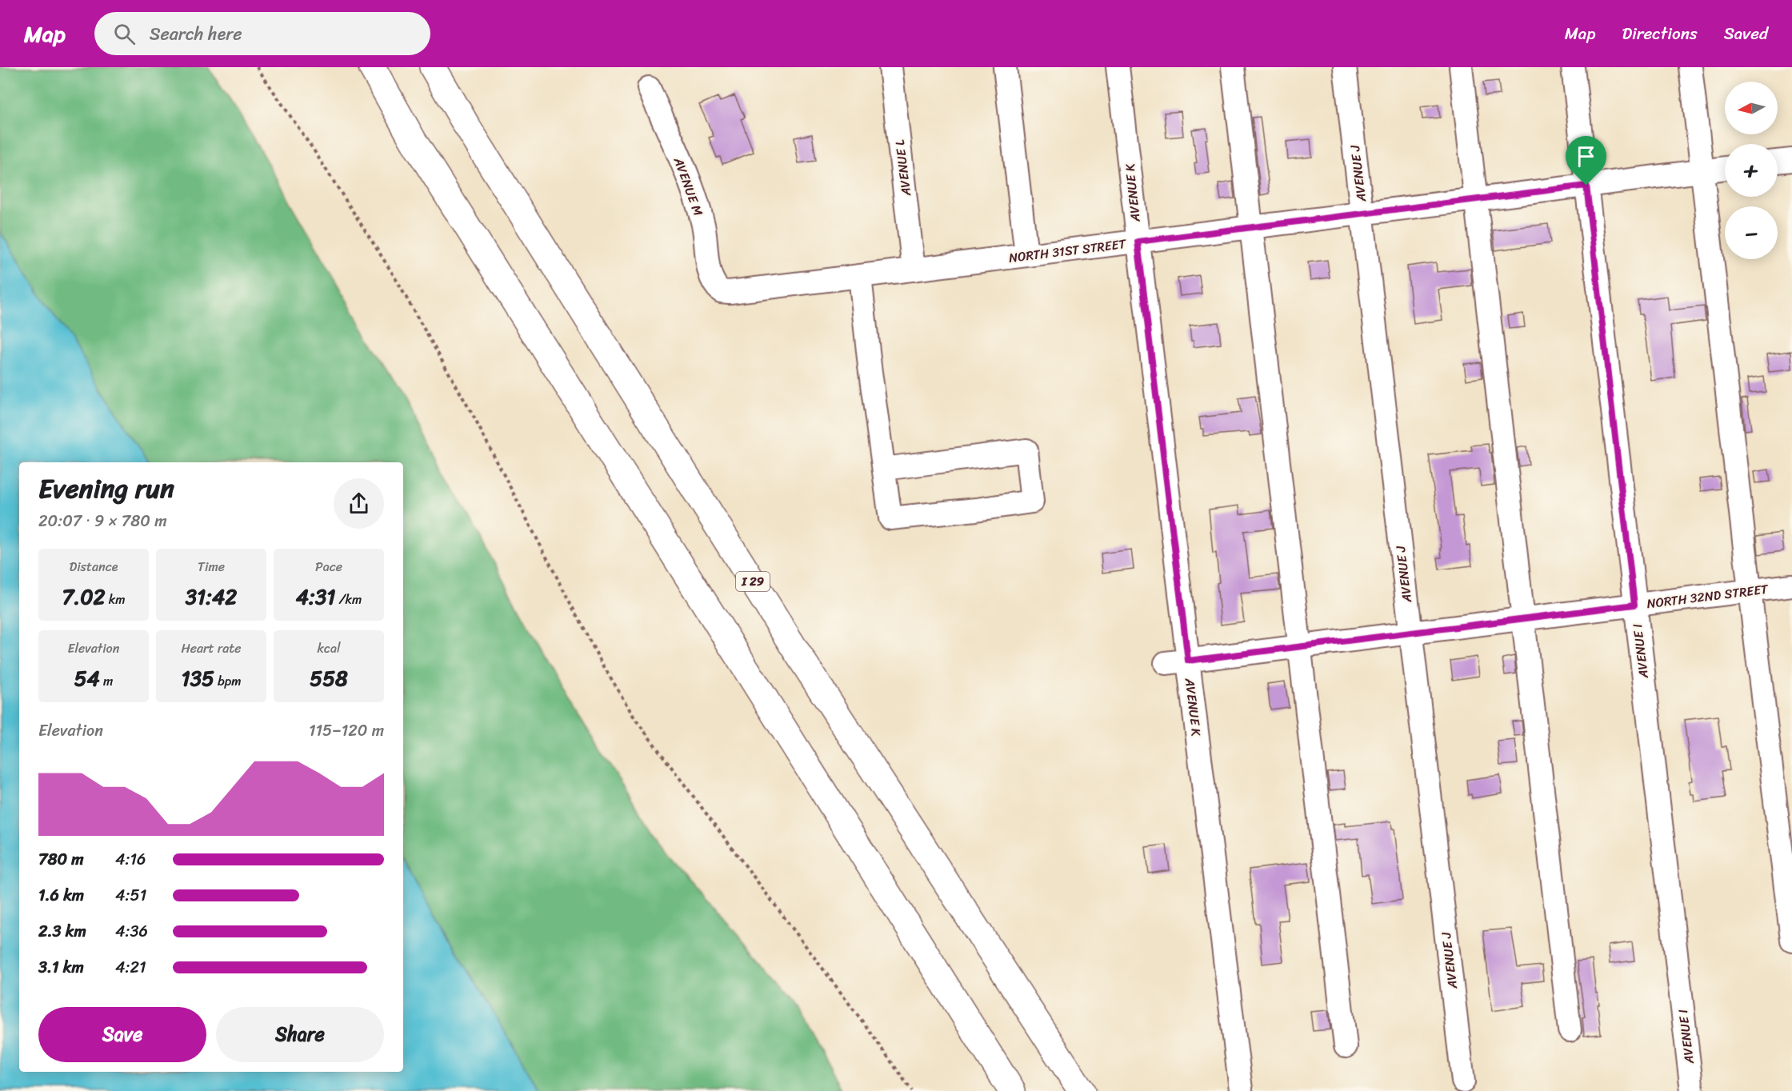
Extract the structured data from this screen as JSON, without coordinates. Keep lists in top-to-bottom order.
{
  "streets": {
    "highway": ["I 29"],
    "street": [
      "AVENUE L",
      "AVENUE J",
      "AVENUE M",
      "AVENUE K",
      "NORTH 31ST STREET",
      "NORTH 32ND STREET",
      "AVENUE I"
    ]
  },
  "crossings": [
    ["AVENUE L", "NORTH 31ST STREET"],
    ["AVENUE J", "NORTH 31ST STREET"],
    ["AVENUE J", "NORTH 32ND STREET"],
    ["AVENUE M", "NORTH 31ST STREET"],
    ["AVENUE K", "NORTH 31ST STREET"],
    ["AVENUE K", "NORTH 32ND STREET"],
    ["NORTH 31ST STREET", "AVENUE I"],
    ["NORTH 32ND STREET", "AVENUE I"]
  ],
  "north": "left",
  "page": {
    "header": "Map",
    "search": "Search here",
    "nav": ["Map", "Directions", "Saved"],
    "map_buttons": ["+", "−"],
    "heading": ["Evening run", "20:07 · 9 × 780 m"],
    "stats": [
      ["Distance", "7.02 km"],
      ["Time", "31:42"],
      ["Pace", "4:31 /km"],
      ["Elevation", "54 m"],
      ["Heart rate", "135 bpm"],
      ["kcal", "558"]
    ],
    "chart": ["Elevation", "115–120 m"],
    "list": [
      {
        "name": "780 m",
        "note": "4:16"
      },
      {
        "name": "1.6 km",
        "note": "4:51"
      },
      {
        "name": "2.3 km",
        "note": "4:36"
      },
      {
        "name": "3.1 km",
        "note": "4:21"
      }
    ],
    "buttons": ["Save", "Share"]
  }
}
